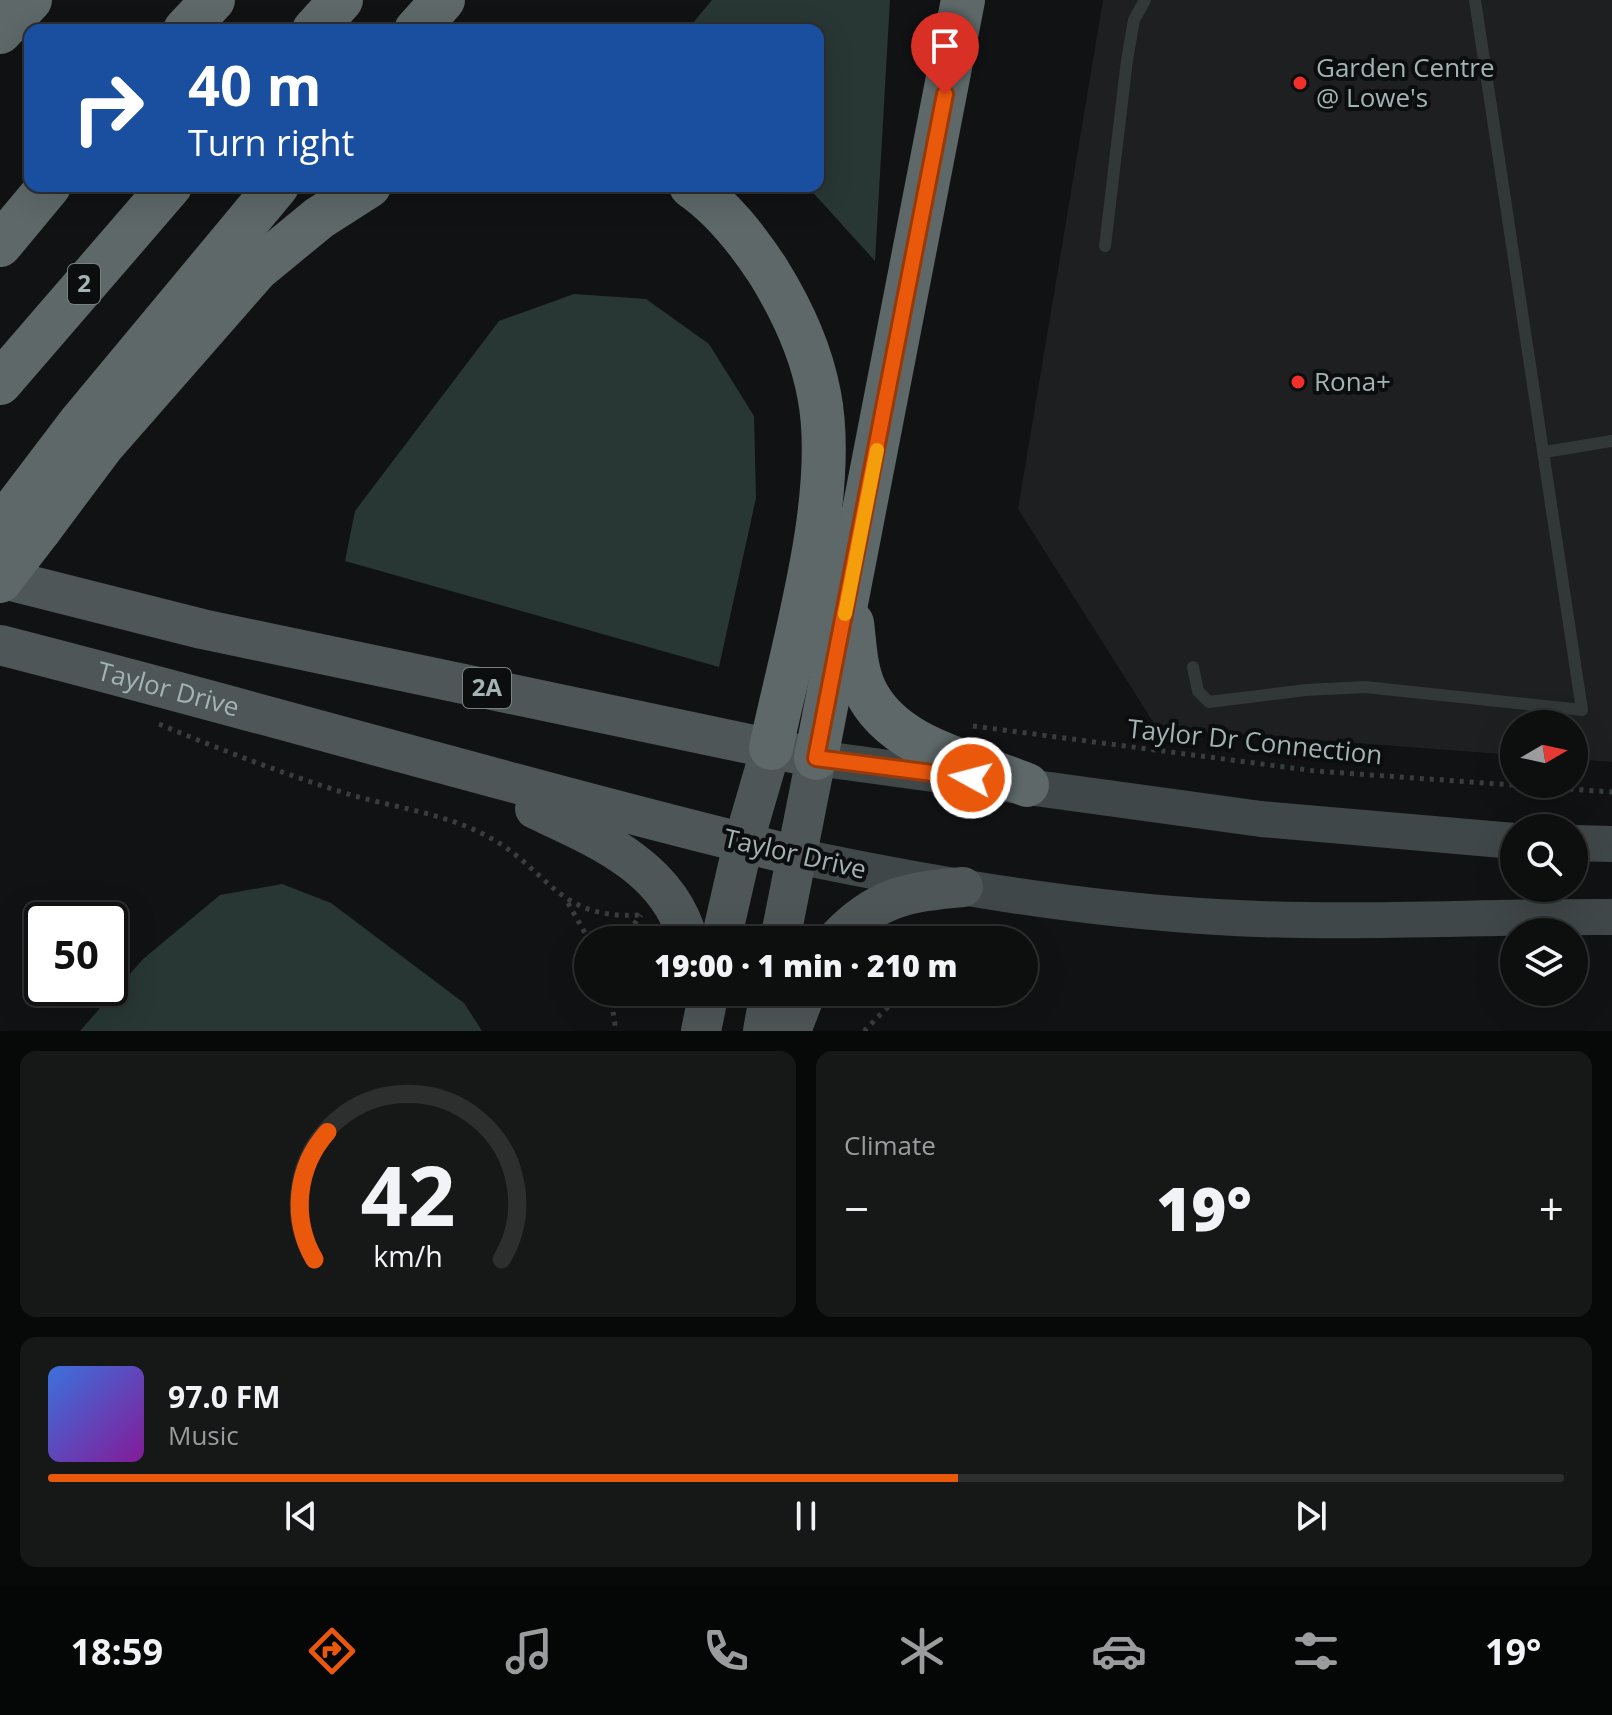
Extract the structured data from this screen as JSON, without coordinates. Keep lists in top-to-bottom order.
{
  "streets": {
    "highway": ["2"],
    "main road": ["Taylor Drive", "2A"],
    "path": ["Taylor Dr Connection"]
  },
  "places": ["Garden Centre @ Lowe's", "Rona+"],
  "north": "right",
  "page": {
    "turn": ["40 m", "Turn right"],
    "limit": "50",
    "trip": "19:00 · 1 min · 210 m",
    "tile": "Climate",
    "heat": ["−", "19°", "+"],
    "song": ["97.0 FM", "Music"],
    "tabs": ["18:59", "19°"],
    "gauge": ["42", "km/h"]
  }
}
